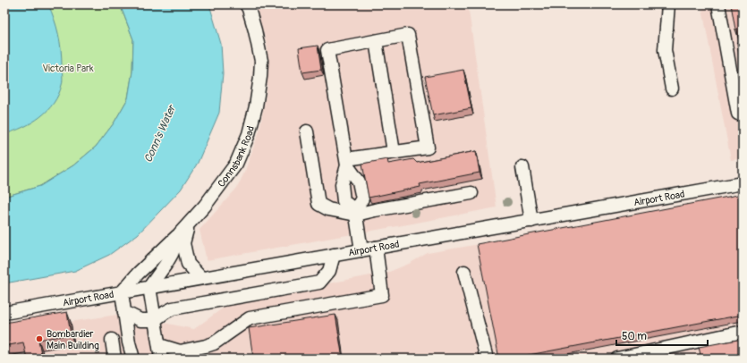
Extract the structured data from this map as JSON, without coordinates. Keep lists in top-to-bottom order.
{
  "streets": {
    "street": ["Connsbank Road", "Airport Road"]
  },
  "crossings": [
    ["Connsbank Road", "Airport Road"]
  ],
  "water": ["Conn's Water"],
  "parks": ["Victoria Park"],
  "places": ["Bombardier Main Building"],
  "scale_bar": "50 m"
}
